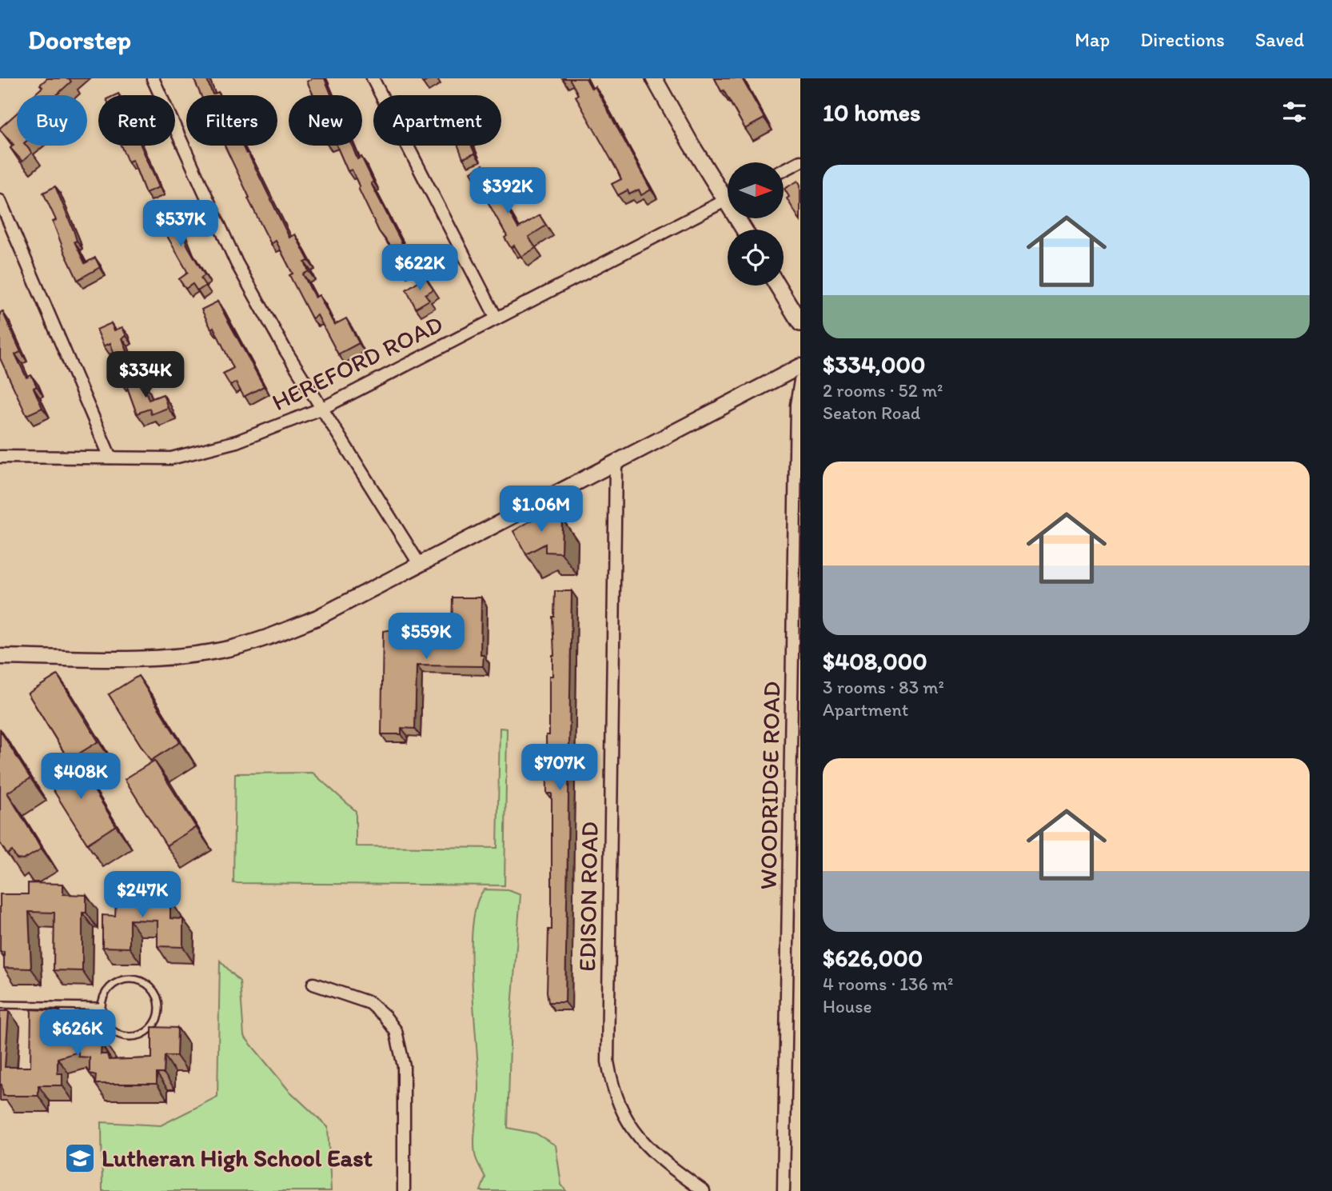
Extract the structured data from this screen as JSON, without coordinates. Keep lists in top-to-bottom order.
{
  "streets": {
    "street": ["HEREFORD ROAD", "WOODRIDGE ROAD", "EDISON ROAD"]
  },
  "places": {
    "school or university": ["Lutheran High School East"]
  },
  "north": "right",
  "page": {
    "header": "Doorstep",
    "nav": ["Map", "Directions", "Saved"],
    "heading": "10 homes",
    "chip": [
      "Buy",
      "Rent",
      "Filters",
      "New",
      "Apartment"
    ],
    "list": [
      {
        "name": "$334,000",
        "note": "2 rooms · 52 m² · Seaton Road"
      },
      {
        "name": "$408,000",
        "note": "3 rooms · 83 m² · Apartment"
      },
      {
        "name": "$626,000",
        "note": "4 rooms · 136 m² · House"
      }
    ],
    "price": [
      "$392K",
      "$537K",
      "$622K",
      "$334K",
      "$1.06M",
      "$559K",
      "$707K",
      "$408K",
      "$247K",
      "$626K"
    ]
  }
}
